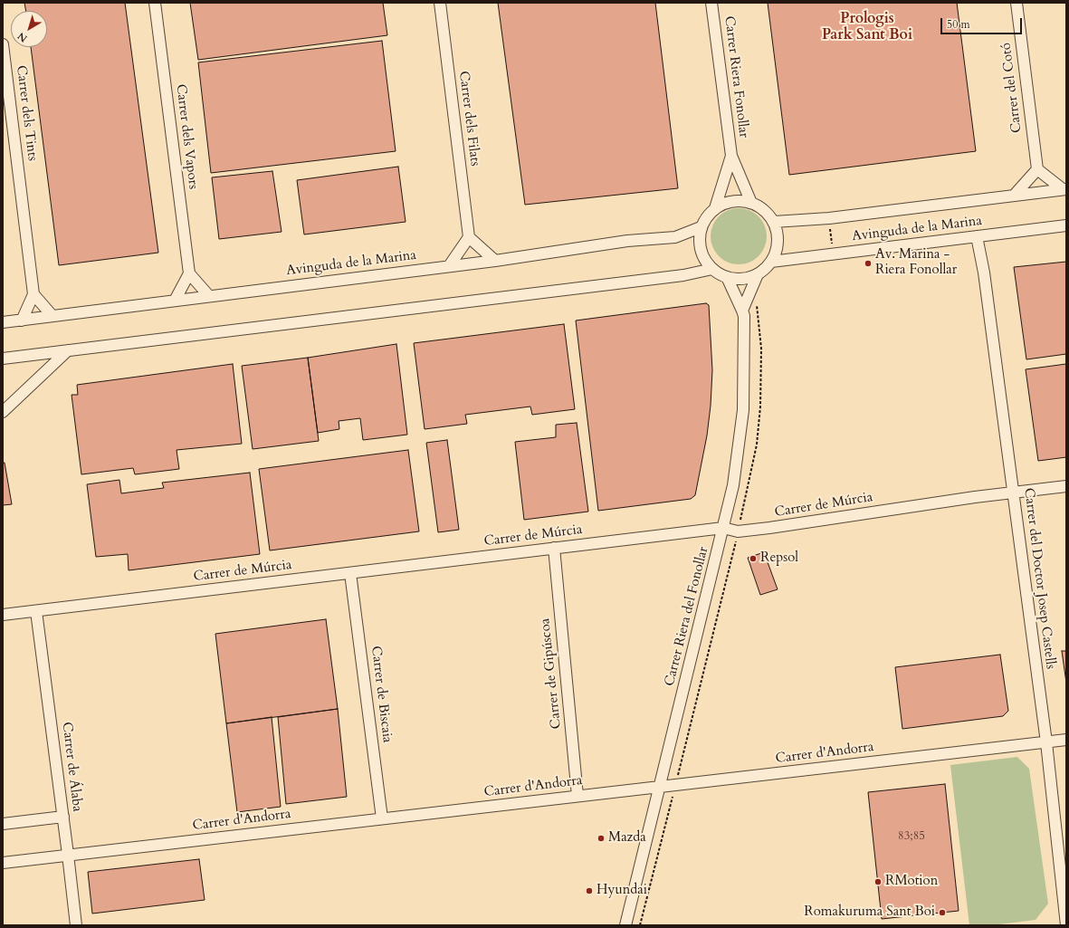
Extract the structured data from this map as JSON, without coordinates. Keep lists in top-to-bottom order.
{
  "streets": {
    "street": [
      "Carrer Riera Fonollar",
      "Carrer del Cotó",
      "Carrer dels Tints",
      "Carrer dels Filats",
      "Carrer dels Vapors",
      "Avinguda de la Marina",
      "Carrer de Múrcia",
      "Carrer del Doctor Josep Castells",
      "Carrer Riera del Fonollar",
      "Carrer de Gipúscoa",
      "Carrer de Biscaia",
      "Carrer d'Andorra",
      "Carrer de Álaba"
    ]
  },
  "crossings": [
    ["Carrer Riera Fonollar", "Avinguda de la Marina"],
    ["Avinguda de la Marina", "Carrer del Doctor Josep Castells"],
    ["Carrer de Múrcia", "Carrer del Doctor Josep Castells"],
    ["Carrer de Múrcia", "Carrer Riera del Fonollar"],
    ["Carrer de Múrcia", "Carrer de Gipúscoa"],
    ["Carrer de Múrcia", "Carrer de Biscaia"],
    ["Carrer de Múrcia", "Carrer de Álaba"],
    ["Carrer del Doctor Josep Castells", "Carrer d'Andorra"],
    ["Carrer Riera del Fonollar", "Carrer d'Andorra"],
    ["Carrer de Gipúscoa", "Carrer d'Andorra"],
    ["Carrer de Biscaia", "Carrer d'Andorra"],
    ["Carrer d'Andorra", "Carrer de Álaba"]
  ],
  "districts": ["Prologis Park Sant Boi"],
  "places": [
    "Av. Marina - Riera Fonollar",
    "Repsol",
    "Mazda",
    "RMotion",
    "Hyundai",
    "Romakuruma Sant Boi"
  ],
  "house_numbers": ["83;85"],
  "scale_bar": "50 m",
  "north": "bottom left"
}
